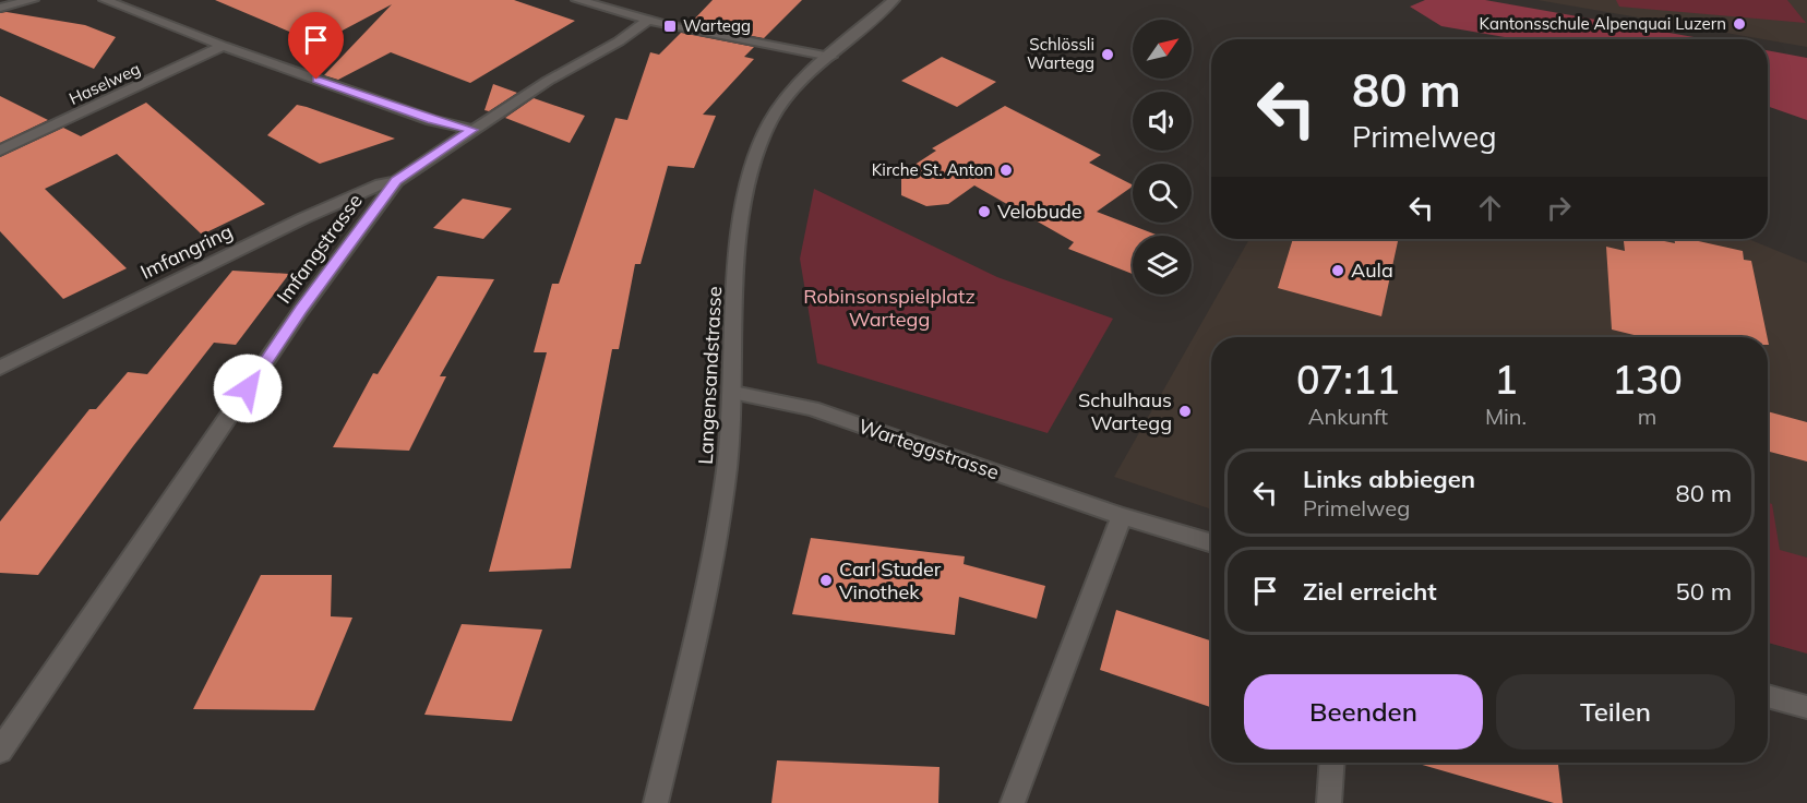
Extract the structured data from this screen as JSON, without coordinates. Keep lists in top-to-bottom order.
{
  "streets": {
    "street": [
      "Haselweg",
      "Imfangstrasse",
      "Imfangring",
      "Langensandstrasse",
      "Warteggstrasse"
    ]
  },
  "crossings": [
    ["Imfangstrasse", "Imfangring"],
    ["Langensandstrasse", "Warteggstrasse"]
  ],
  "parks": ["Robinsonspielplatz Wartegg"],
  "places": {
    "other": [
      "Kantonsschule Alpenquai Luzern",
      "Schlössli Wartegg",
      "Kirche St. Anton",
      "Velobude",
      "Aula",
      "Schulhaus Wartegg",
      "Carl Studer Vinothek"
    ],
    "transit": ["Wartegg"]
  },
  "north": "top right",
  "page": {
    "turn": ["80 m", "Primelweg"],
    "eta": [
      "07:11",
      "Ankunft",
      "1",
      "Min.",
      "130",
      "m"
    ],
    "list": [
      {
        "name": "Links abbiegen",
        "note": "Primelweg",
        "value": "80 m"
      },
      {
        "name": "Ziel erreicht",
        "value": "50 m"
      }
    ],
    "buttons": ["Beenden", "Teilen"]
  }
}
